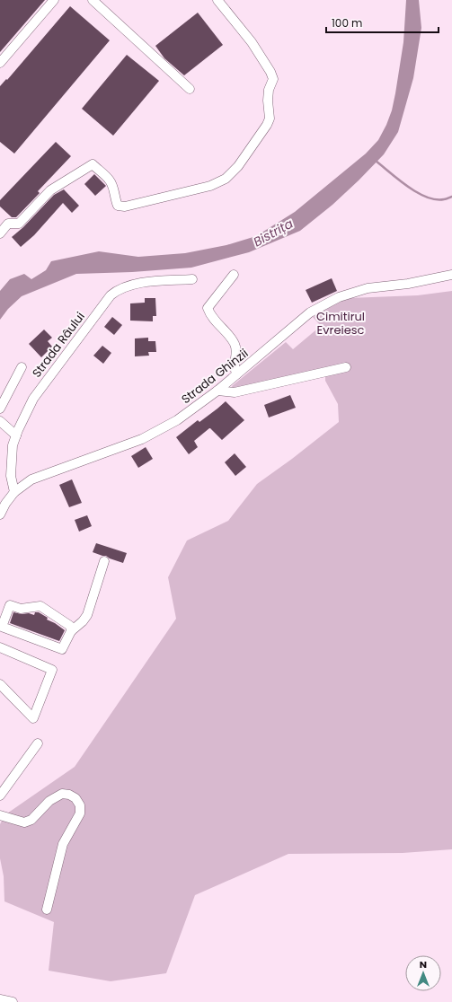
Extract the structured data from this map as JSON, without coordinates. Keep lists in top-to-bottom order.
{
  "streets": {
    "street": ["Strada Râului", "Strada Ghinzii"]
  },
  "crossings": [
    ["Strada Râului", "Strada Ghinzii"]
  ],
  "water": ["Bistrița"],
  "parks": ["Cimitirul Evreiesc"],
  "scale_bar": "100 m",
  "north": "top"
}
